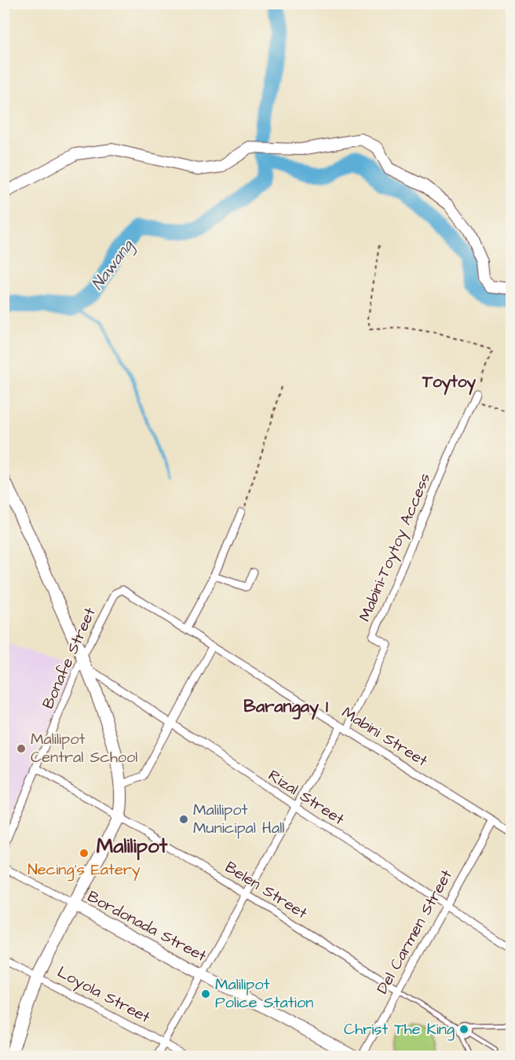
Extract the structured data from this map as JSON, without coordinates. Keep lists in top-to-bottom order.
{
  "streets": {
    "street": [
      "Mabini-Toytoy Access",
      "Bonafe Street",
      "Mabini Street",
      "Rizal Street",
      "Belen Street",
      "Bordonada Street",
      "Del Carmen Street",
      "Loyola Street"
    ]
  },
  "crossings": [
    ["Mabini-Toytoy Access", "Mabini Street"],
    ["Bonafe Street", "Mabini Street"],
    ["Bonafe Street", "Rizal Street"],
    ["Bonafe Street", "Belen Street"],
    ["Mabini Street", "Del Carmen Street"],
    ["Rizal Street", "Del Carmen Street"],
    ["Belen Street", "Del Carmen Street"]
  ],
  "districts": ["Toytoy", "Barangay 1", "Malilipot"],
  "water": ["Nawang"],
  "places": [
    "Malilipot Central School",
    "Malilipot Municipal Hall",
    "Necing's Eatery",
    "Malilipot Police Station",
    "Christ The King"
  ]
}
